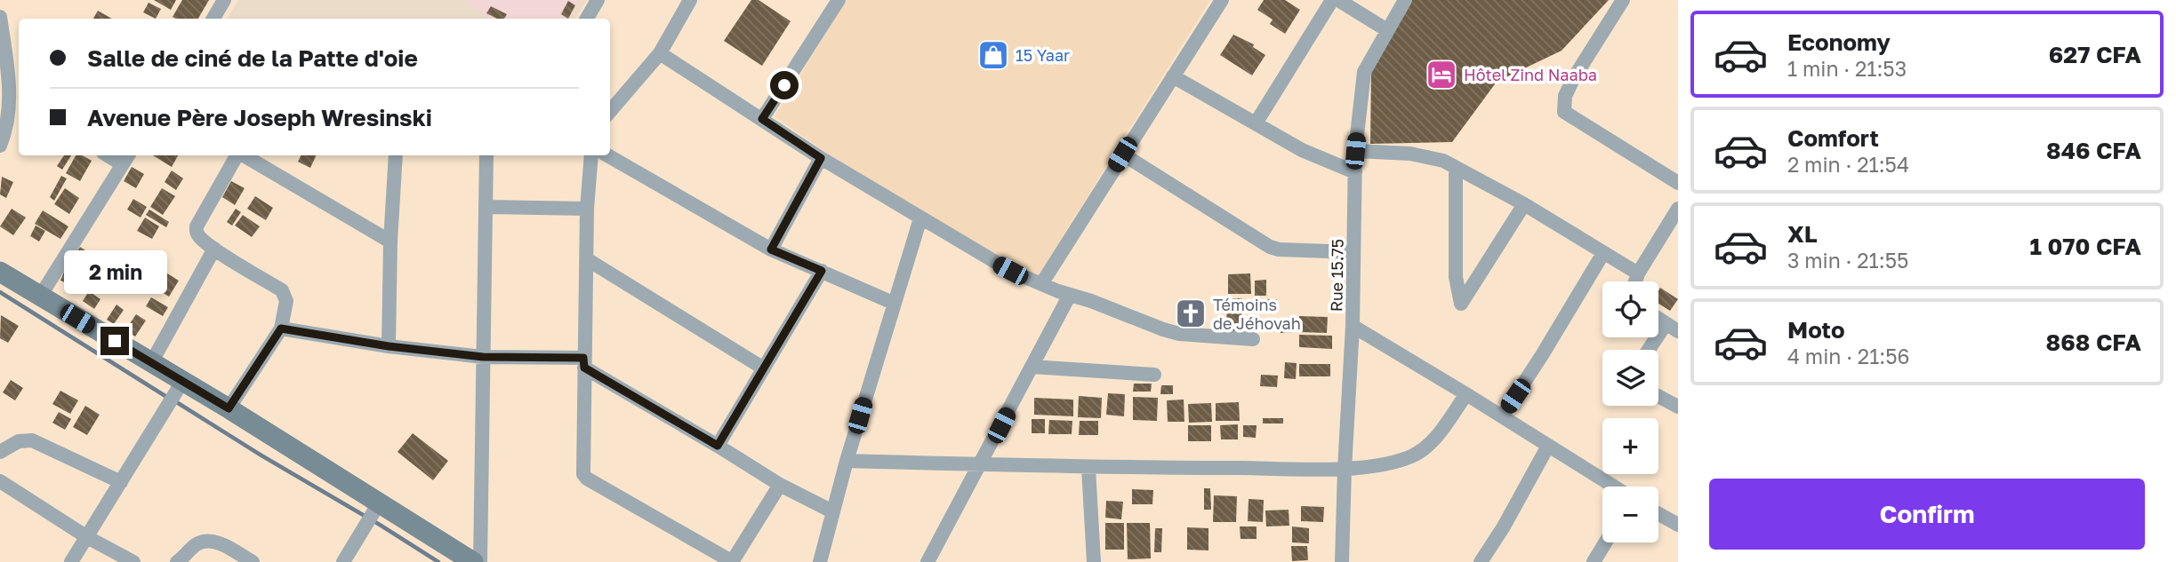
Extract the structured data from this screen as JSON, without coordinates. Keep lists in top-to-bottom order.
{
  "streets": {
    "street": ["Rue 15.75"]
  },
  "places": {
    "shop": ["15 Yaar"],
    "hotel": ["Hôtel Zind Naaba"],
    "church": ["Témoins de Jéhovah"]
  },
  "page": {
    "list": [
      {
        "name": "Economy",
        "note": "1 min · 21:53",
        "value": "627 CFA"
      },
      {
        "name": "Comfort",
        "note": "2 min · 21:54",
        "value": "846 CFA"
      },
      {
        "name": "XL",
        "note": "3 min · 21:55",
        "value": "1 070 CFA"
      },
      {
        "name": "Moto",
        "note": "4 min · 21:56",
        "value": "868 CFA"
      }
    ],
    "banner": ["Salle de ciné de la Patte d'oie", "Avenue Père Joseph Wresinski"],
    "bubble": "2 min",
    "map_buttons": ["+", "−"],
    "buttons": "Confirm"
  }
}
